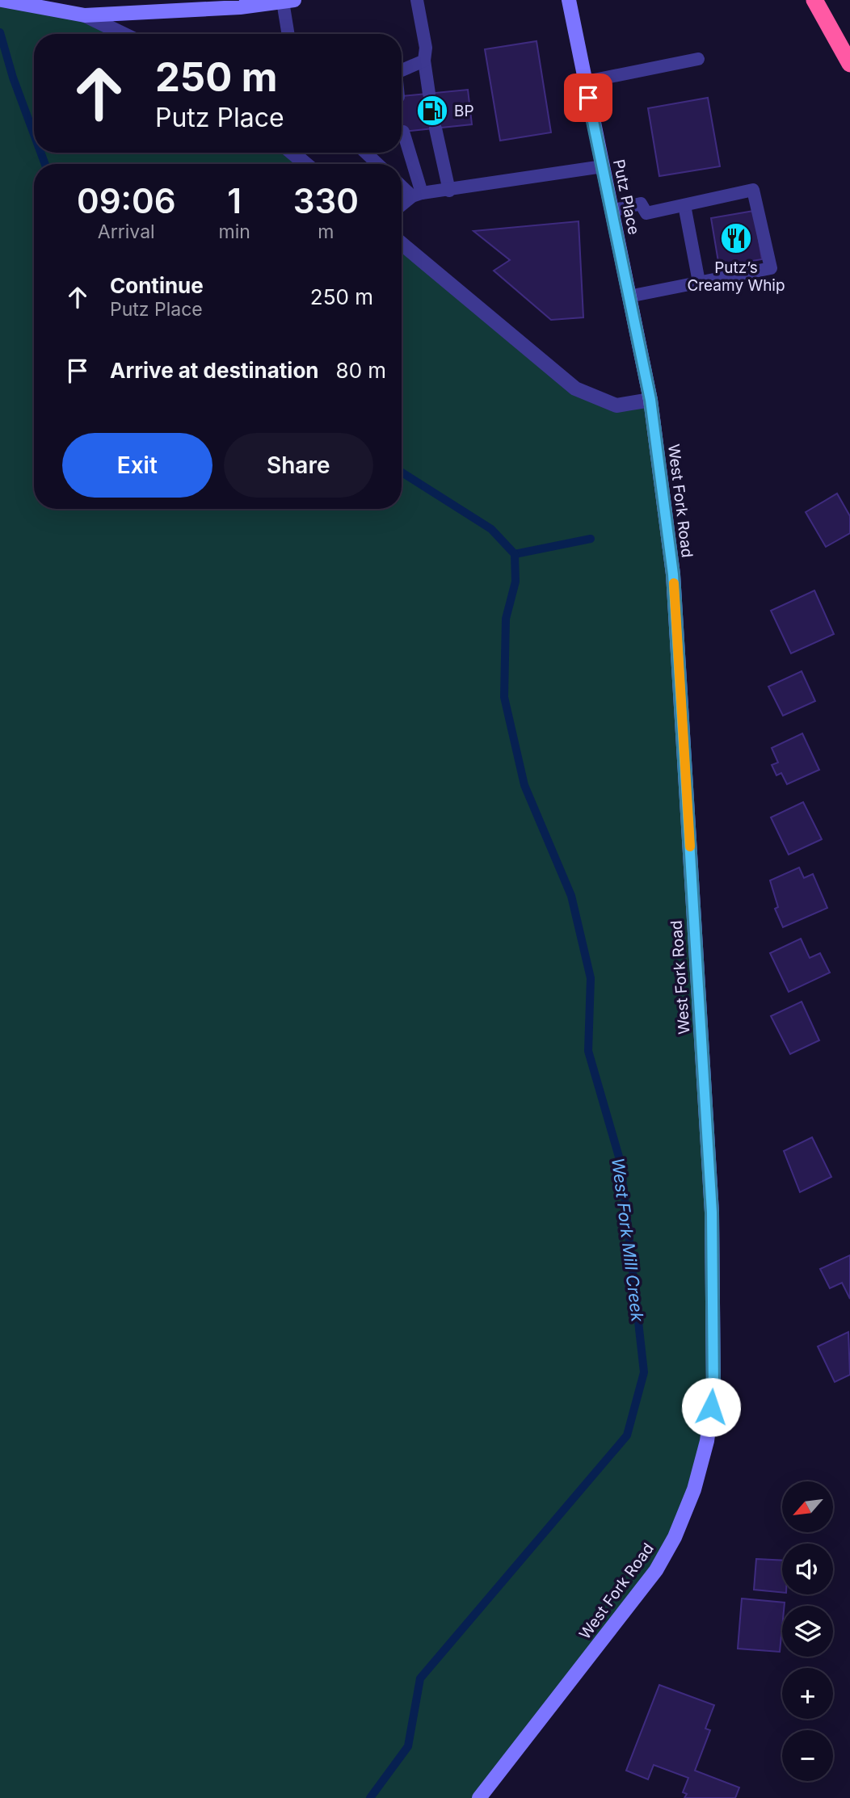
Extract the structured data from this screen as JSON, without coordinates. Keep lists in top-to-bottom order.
{
  "streets": {
    "street": ["Putz Place", "West Fork Road"]
  },
  "crossings": [
    ["Putz Place", "West Fork Road"]
  ],
  "water": ["West Fork Mill Creek"],
  "places": {
    "fuel station": ["BP"],
    "restaurant": ["Putz’s Creamy Whip"]
  },
  "north": "bottom left",
  "page": {
    "turn": ["250 m", "Putz Place"],
    "eta": [
      "09:06",
      "Arrival",
      "1",
      "min",
      "330",
      "m"
    ],
    "list": [
      {
        "name": "Continue",
        "note": "Putz Place",
        "value": "250 m"
      },
      {
        "name": "Arrive at destination",
        "value": "80 m"
      }
    ],
    "buttons": ["Exit", "Share"],
    "map_buttons": ["+", "−"]
  }
}
